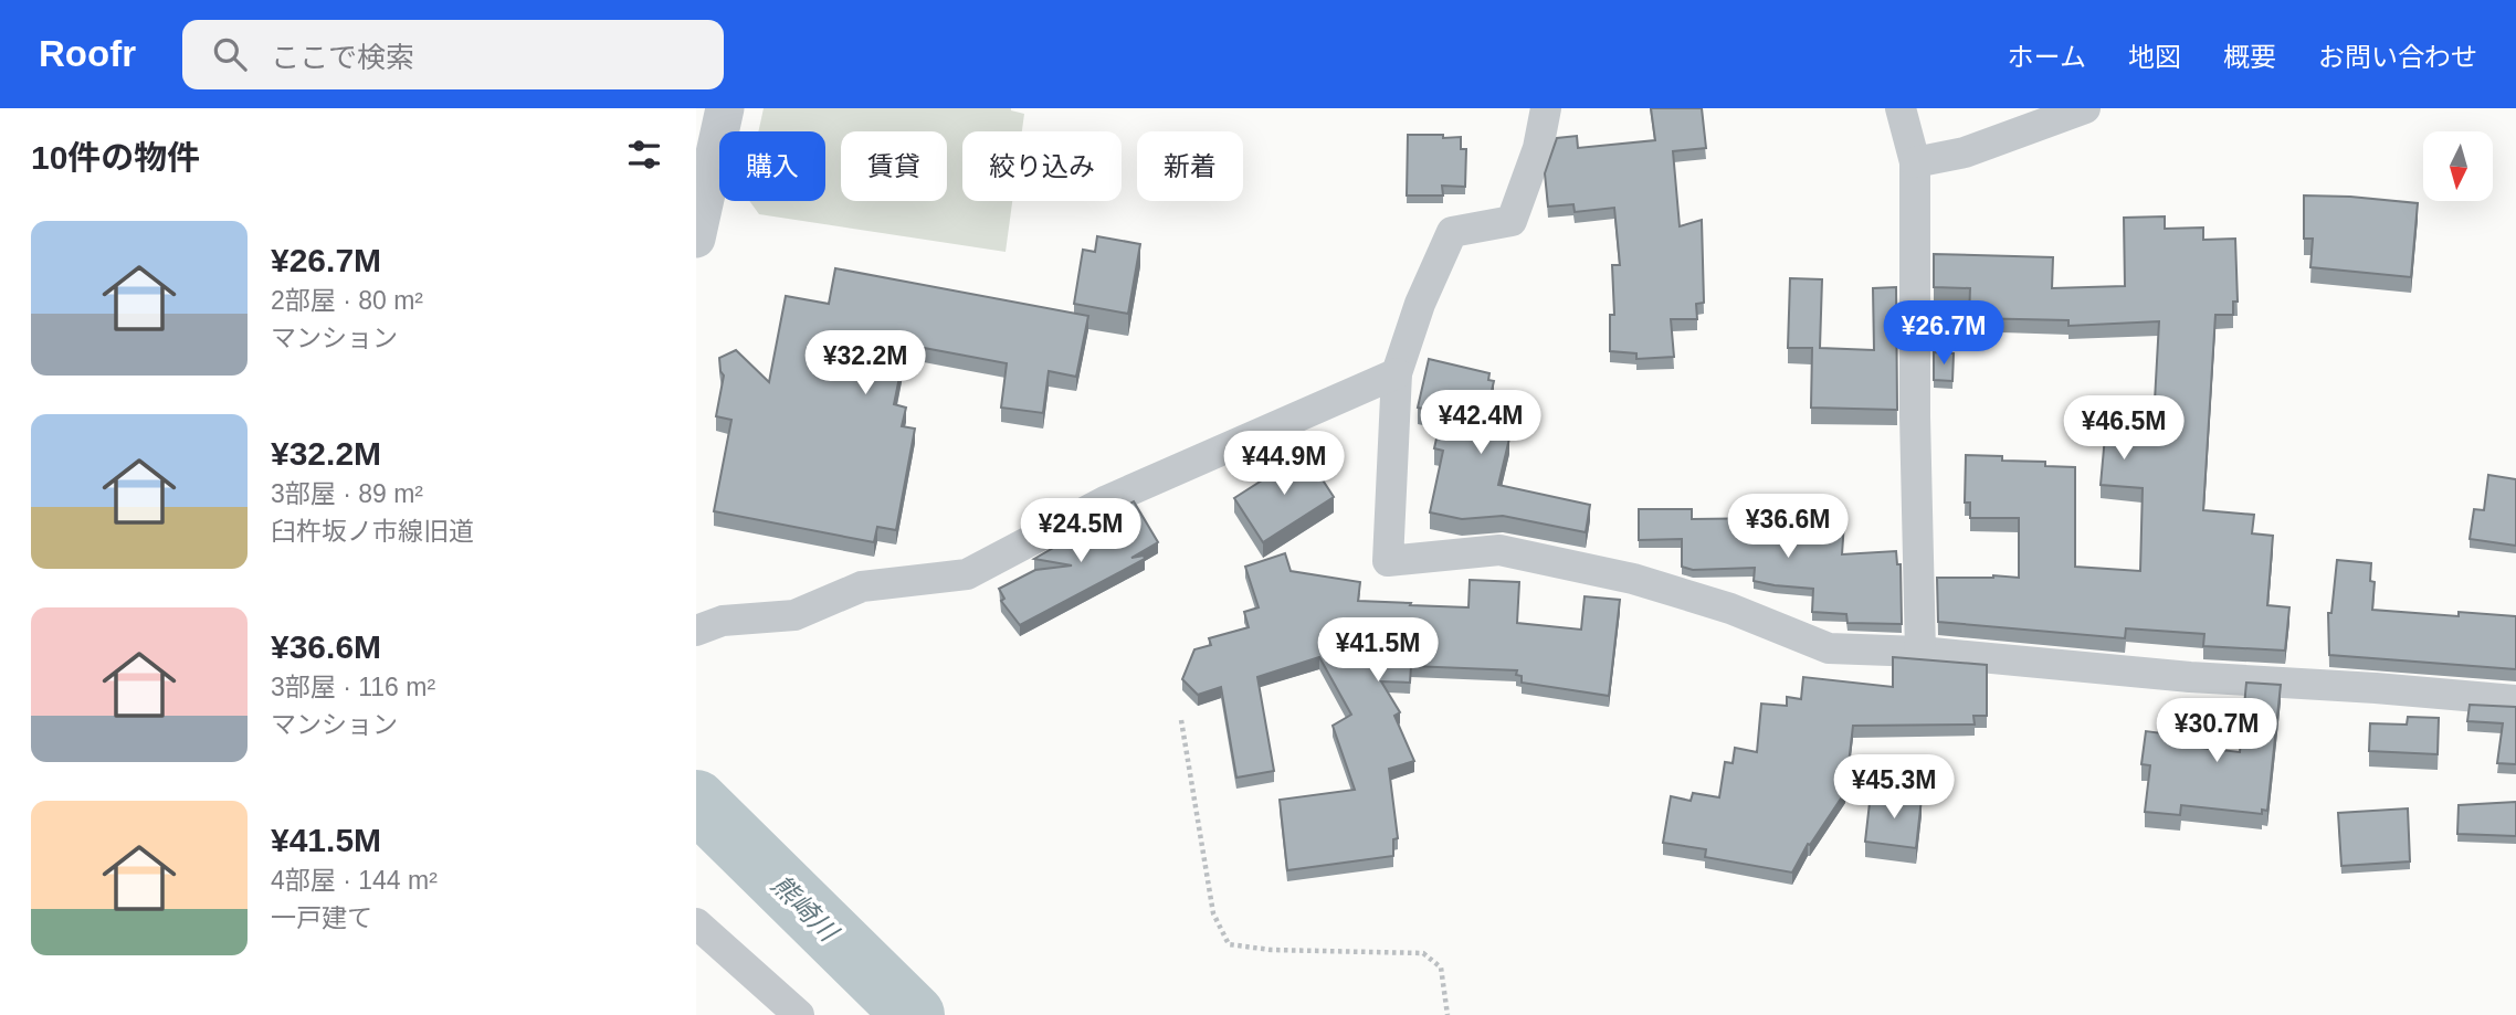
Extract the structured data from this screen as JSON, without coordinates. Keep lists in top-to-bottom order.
{
  "water": ["熊崎川"],
  "north": "bottom",
  "page": {
    "header": "Roofr",
    "search": "ここで検索",
    "nav": [
      "ホーム",
      "地図",
      "概要",
      "お問い合わせ"
    ],
    "heading": "10件の物件",
    "chip": [
      "購入",
      "賃貸",
      "絞り込み",
      "新着"
    ],
    "list": [
      {
        "name": "¥26.7M",
        "note": "2部屋 · 80 m² · マンション"
      },
      {
        "name": "¥32.2M",
        "note": "3部屋 · 89 m² · 臼杵坂ノ市線旧道"
      },
      {
        "name": "¥36.6M",
        "note": "3部屋 · 116 m² · マンション"
      },
      {
        "name": "¥41.5M",
        "note": "4部屋 · 144 m² · 一戸建て"
      }
    ],
    "price": [
      "¥26.7M",
      "¥32.2M",
      "¥42.4M",
      "¥46.5M",
      "¥44.9M",
      "¥36.6M",
      "¥24.5M",
      "¥41.5M",
      "¥30.7M",
      "¥45.3M"
    ]
  }
}
